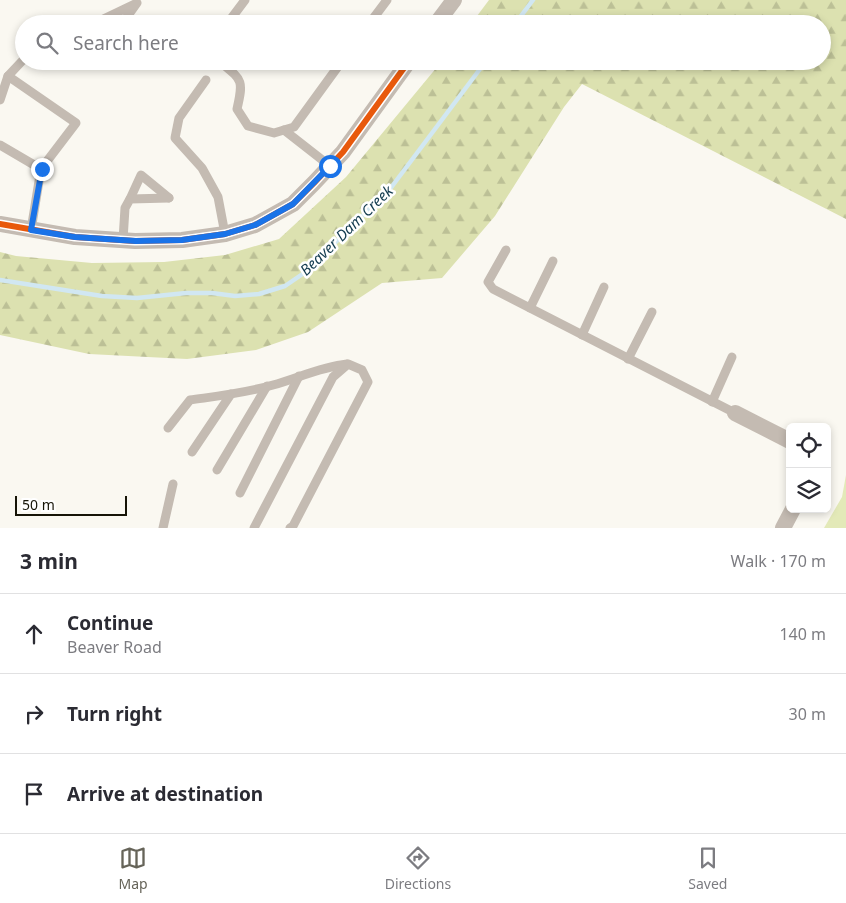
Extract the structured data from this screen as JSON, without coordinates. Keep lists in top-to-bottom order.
{
  "water": ["Beaver Dam Creek"],
  "scale_bar": "50 m",
  "page": {
    "search": "Search here",
    "scale": "50 m",
    "heading": ["3 min", "Walk · 170 m"],
    "list": [
      ["Continue", "Beaver Road", "140 m"],
      ["Turn right", "30 m"],
      "Arrive at destination"
    ],
    "nav": ["Map", "Directions", "Saved"]
  }
}
